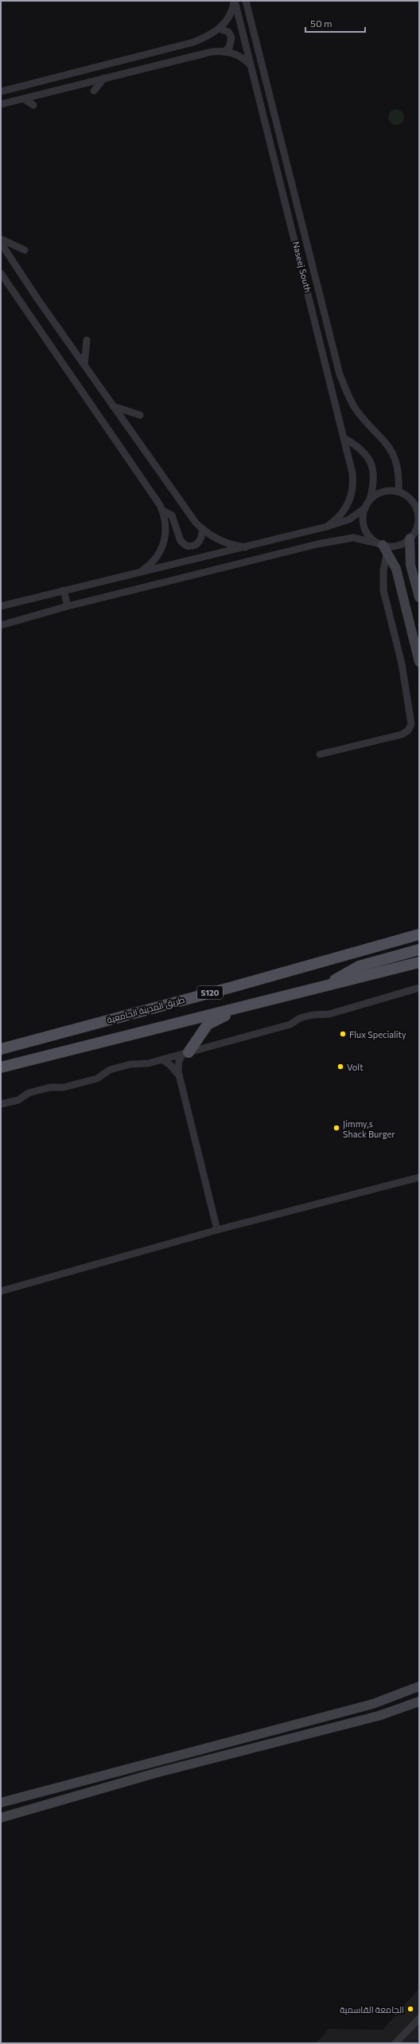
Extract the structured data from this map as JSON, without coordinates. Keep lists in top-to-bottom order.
{
  "streets": {
    "main road": ["S120", "طريق المدينة الجامعية"],
    "street": ["Naseej South"]
  },
  "places": [
    "Flux Speciality",
    "Volt",
    "Jimmy,s Shack Burger",
    "الجامعة القاسمية"
  ],
  "scale_bar": "50 m"
}
